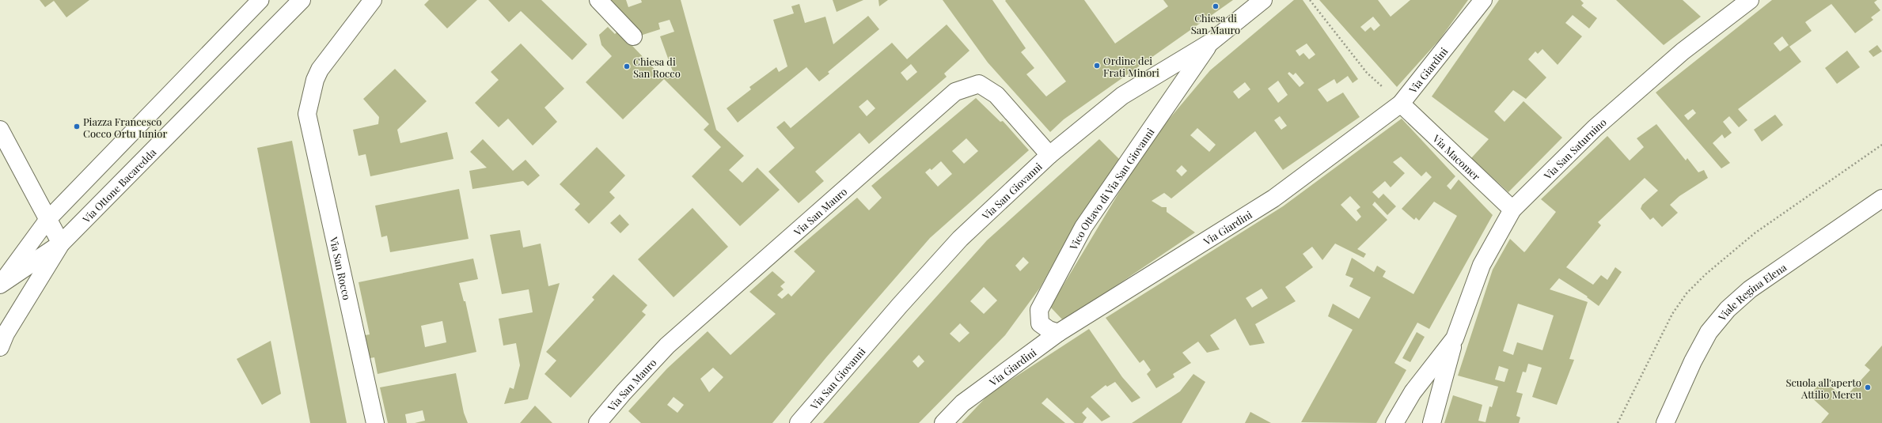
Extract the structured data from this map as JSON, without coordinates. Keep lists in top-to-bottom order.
{
  "streets": {
    "street": [
      "Via Giardini",
      "Via San Saturnino",
      "Via Macomer",
      "Via Ottone Bacaredda",
      "Vico Ottavo di Via San Giovanni",
      "Via San Giovanni",
      "Via San Mauro",
      "Via San Rocco",
      "Viale Regina Elena"
    ]
  },
  "crossings": [
    ["Via Giardini", "Via Macomer"],
    ["Via Giardini", "Vico Ottavo di Via San Giovanni"],
    ["Via San Saturnino", "Via Macomer"],
    ["Vico Ottavo di Via San Giovanni", "Via San Giovanni"],
    ["Via San Giovanni", "Via San Mauro"]
  ],
  "places": [
    "Chiesa di San Mauro",
    "Ordine dei Frati Minori",
    "Chiesa di San Rocco",
    "Piazza Francesco Cocco Ortu Iunior",
    "Scuola all'aperto Attilio Mereu"
  ]
}
